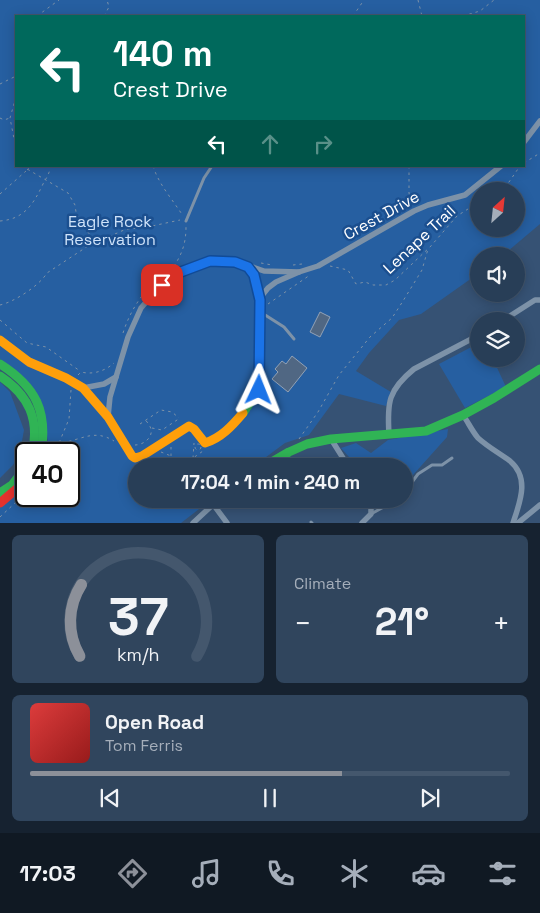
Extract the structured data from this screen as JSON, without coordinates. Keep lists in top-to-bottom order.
{
  "streets": {
    "street": ["Crest Drive"],
    "path": ["Lenape Trail"]
  },
  "crossings": [
    ["Crest Drive", "Lenape Trail"]
  ],
  "parks": ["Eagle Rock Reservation"],
  "north": "top right",
  "page": {
    "turn": ["140 m", "Crest Drive"],
    "limit": "40",
    "trip": "17:04 · 1 min · 240 m",
    "tile": "Climate",
    "heat": ["−", "21°", "+"],
    "song": ["Open Road", "Tom Ferris"],
    "tabs": "17:03",
    "gauge": ["37", "km/h"]
  }
}
